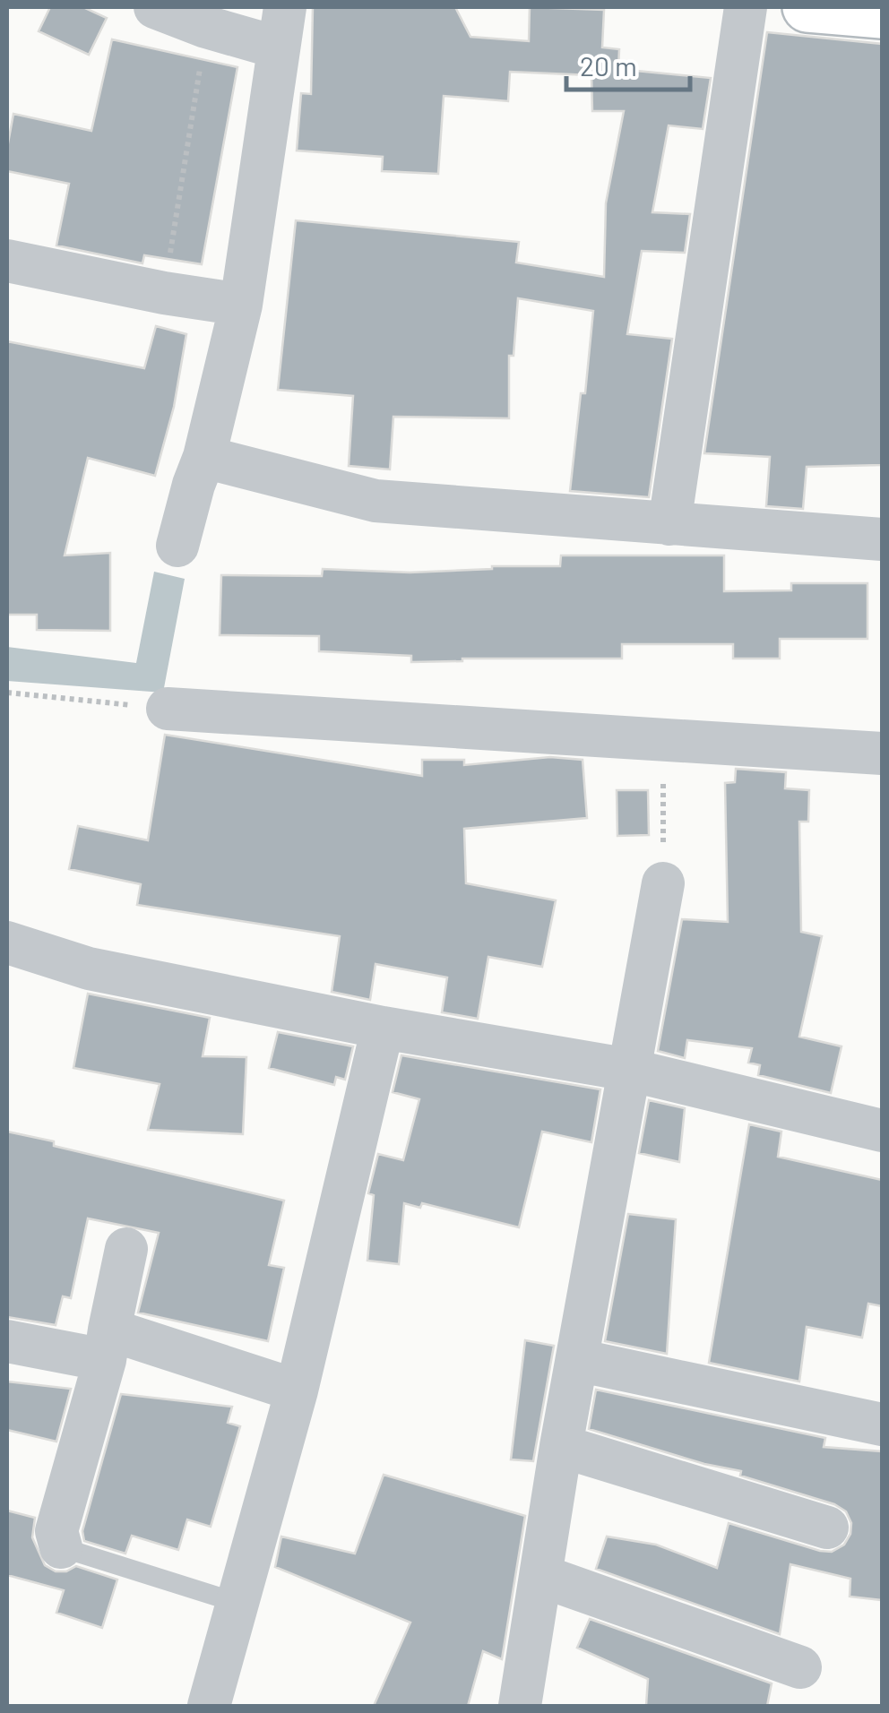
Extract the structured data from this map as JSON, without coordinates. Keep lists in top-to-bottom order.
{
  "scale_bar": "20 m"
}
